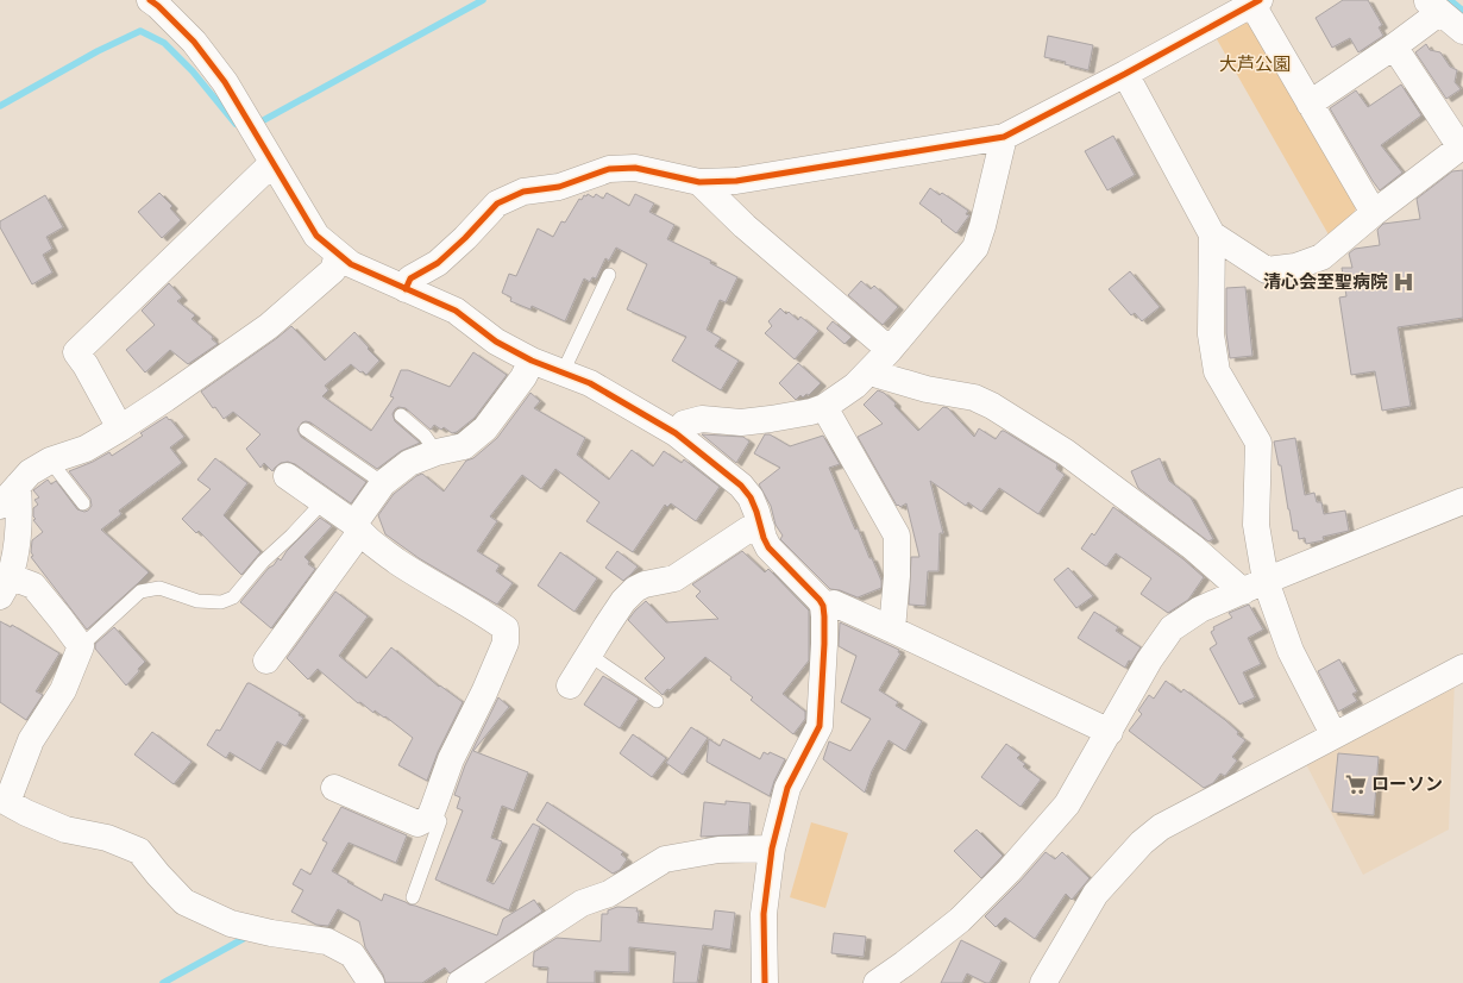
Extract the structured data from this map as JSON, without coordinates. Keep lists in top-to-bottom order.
{
  "parks": ["大芦公園"],
  "places": {
    "hospital": ["清心会至聖病院"],
    "supermarket": ["ローソン"]
  }
}
